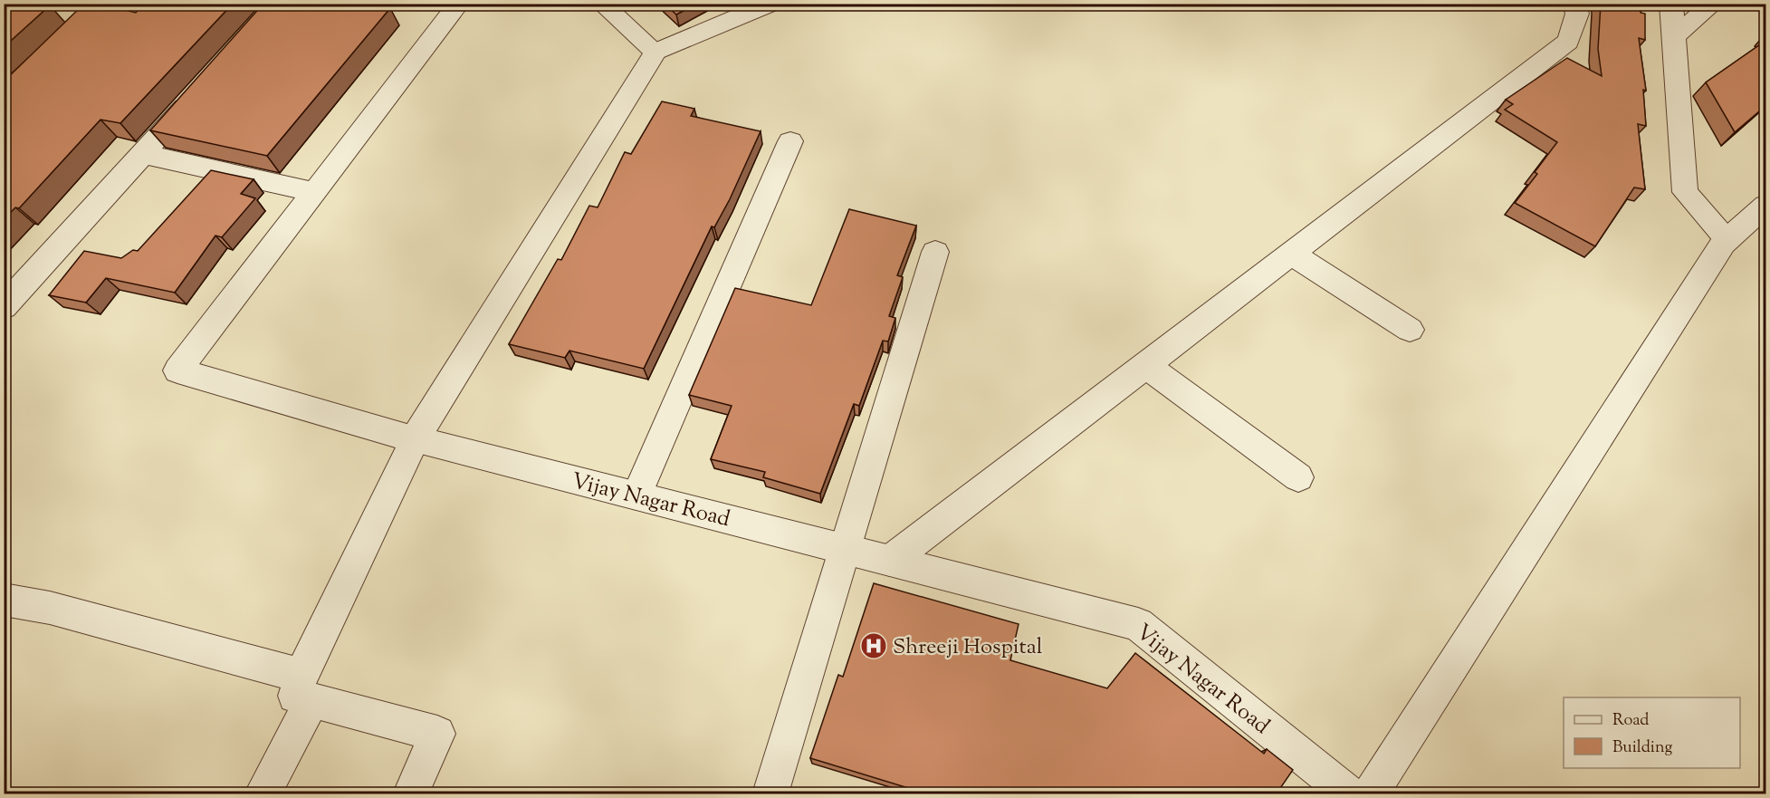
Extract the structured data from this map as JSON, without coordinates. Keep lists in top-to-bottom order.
{
  "streets": {
    "street": ["Vijay Nagar Road"]
  },
  "places": {
    "hospital": ["Shreeji Hospital"]
  },
  "legend": ["Road", "Building"]
}
